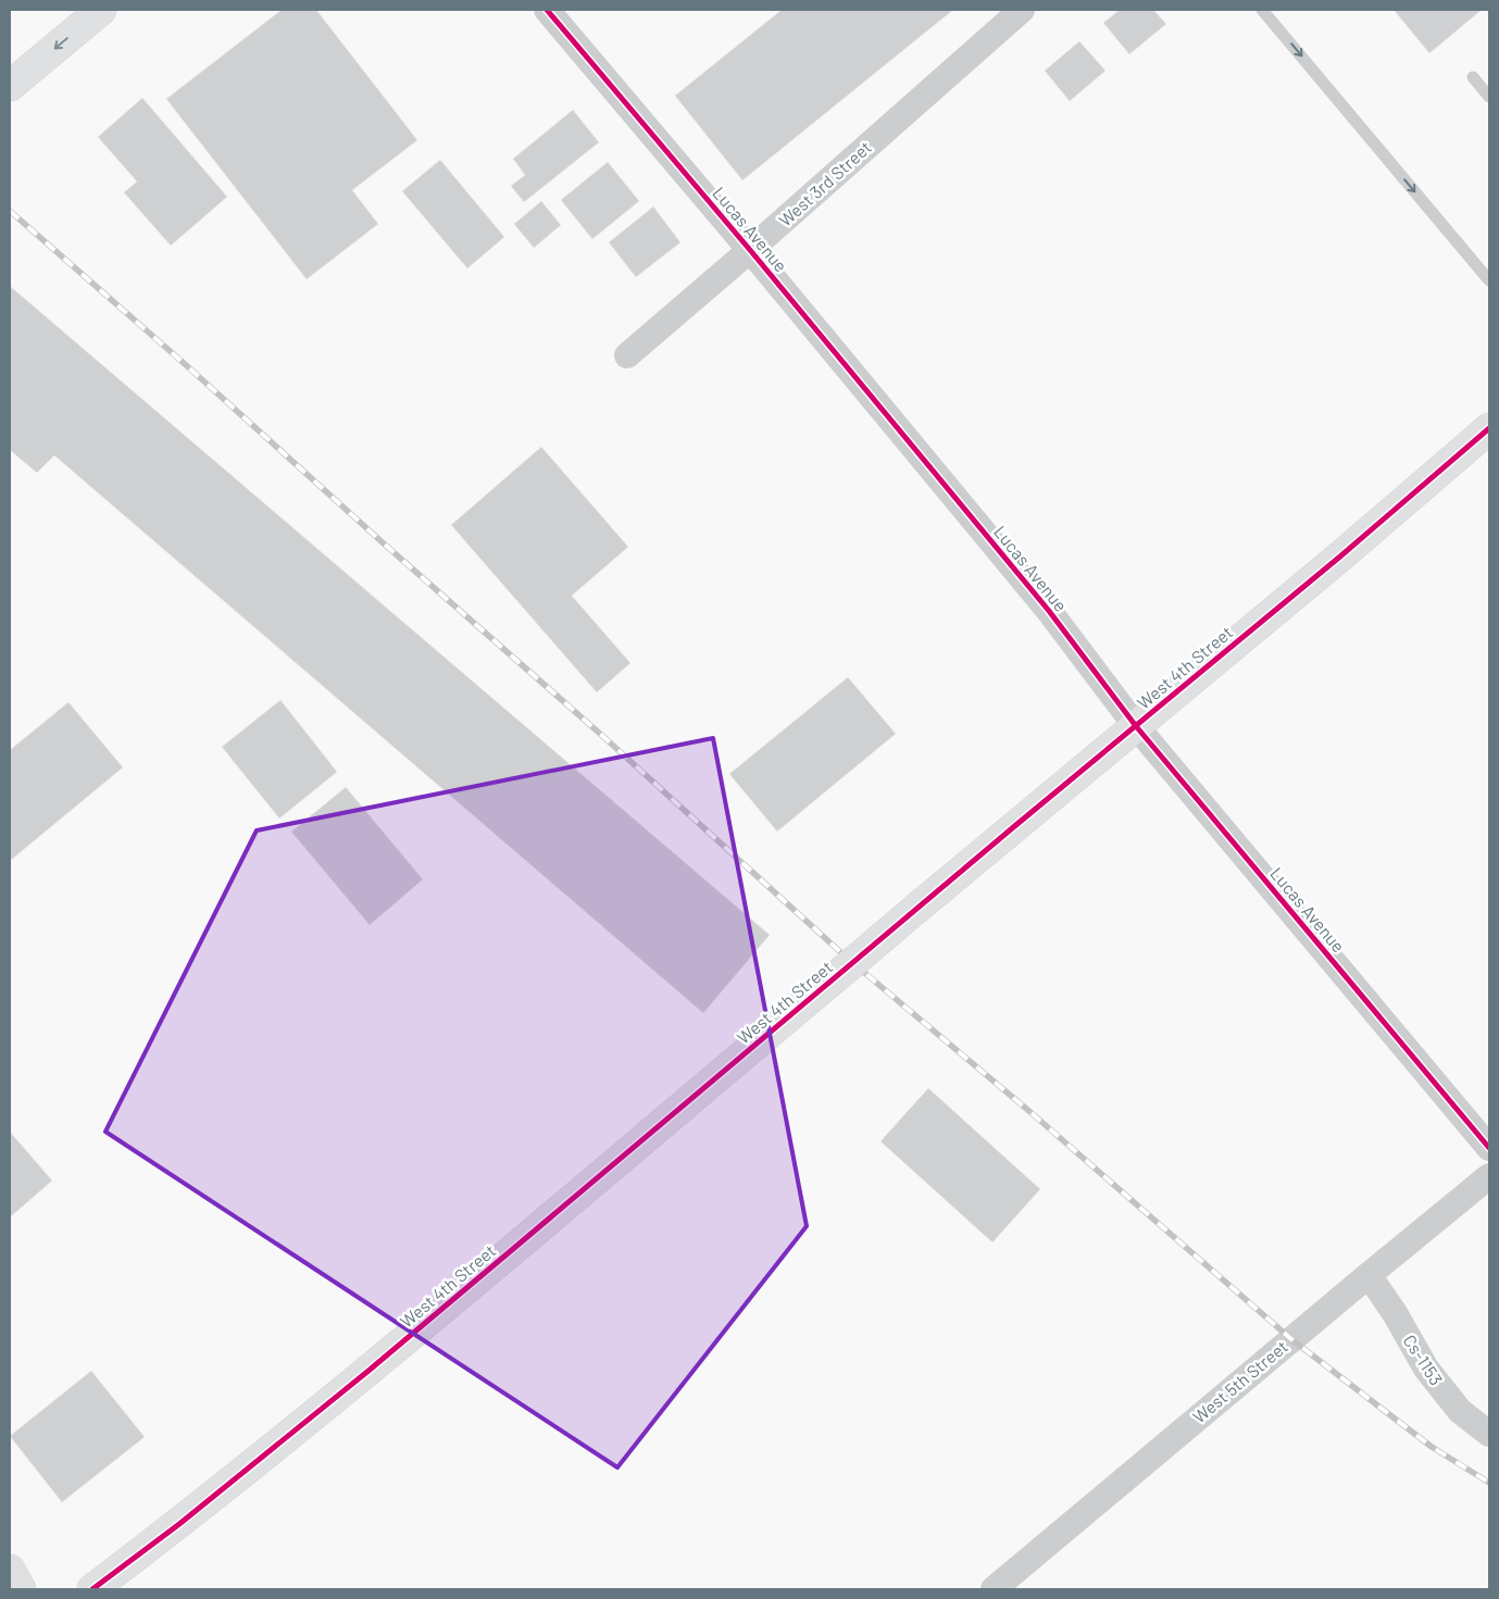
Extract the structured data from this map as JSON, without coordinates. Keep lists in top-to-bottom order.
{
  "streets": {
    "main road": ["West 4th Street"],
    "street": [
      "West 3rd Street",
      "Lucas Avenue",
      "Cs-1153",
      "West 5th Street"
    ]
  },
  "crossings": [
    ["West 3rd Street", "Lucas Avenue"],
    ["Lucas Avenue", "West 4th Street"],
    ["Cs-1153", "West 5th Street"]
  ]
}
